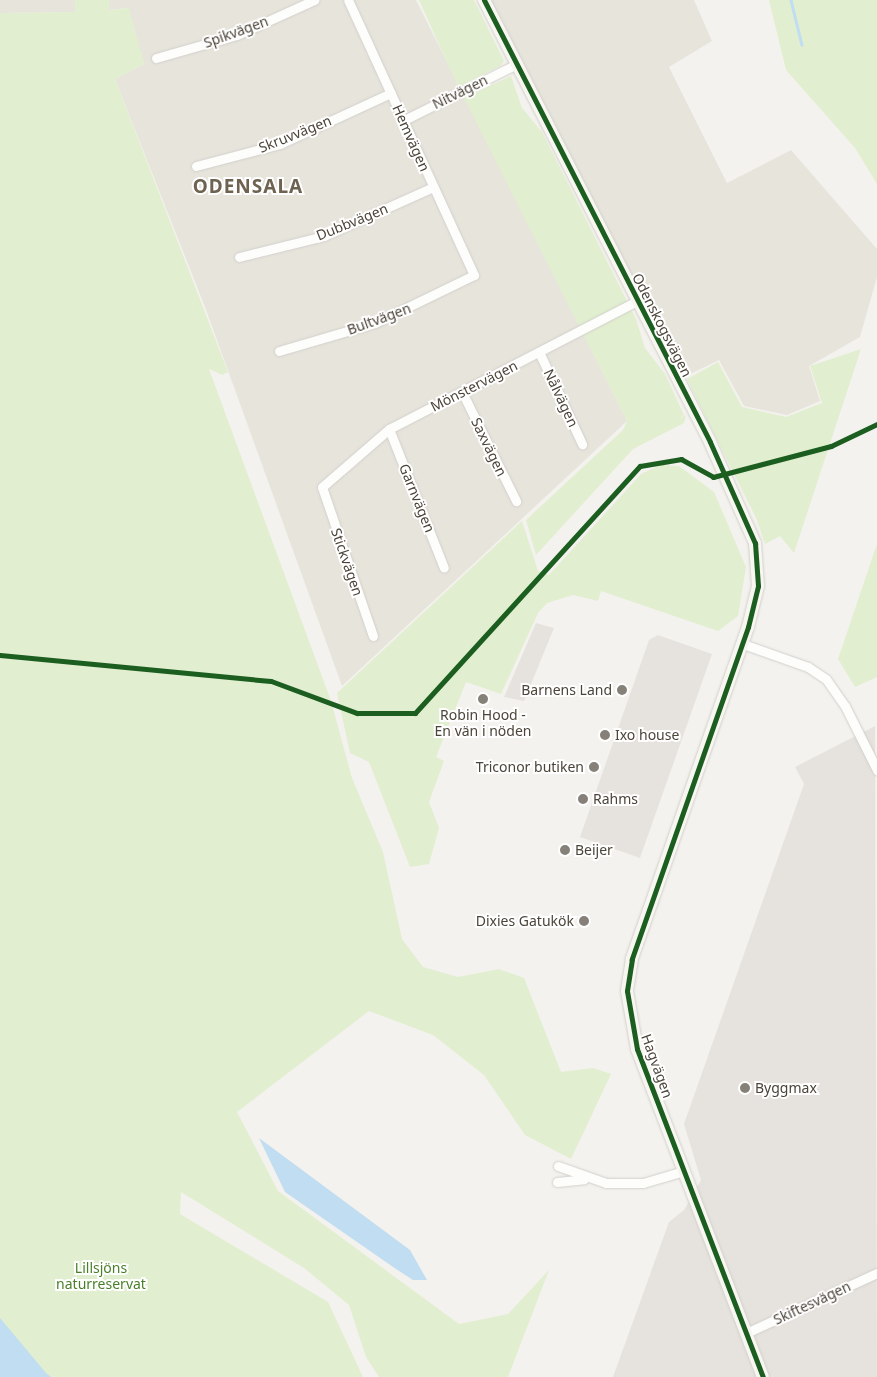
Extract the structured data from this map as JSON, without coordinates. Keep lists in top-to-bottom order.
{
  "streets": {
    "street": [
      "Spikvägen",
      "Nitvägen",
      "Skruvvägen",
      "Hemvägen",
      "Dubbvägen",
      "Bultvägen",
      "Odenskogsvägen",
      "Mönstervägen",
      "Nålvägen",
      "Saxvägen",
      "Garnvägen",
      "Stickvägen",
      "Hagvägen",
      "Skiftesvägen"
    ]
  },
  "crossings": [
    ["Nitvägen", "Hemvägen"],
    ["Nitvägen", "Odenskogsvägen"],
    ["Skruvvägen", "Hemvägen"],
    ["Hemvägen", "Dubbvägen"],
    ["Hemvägen", "Bultvägen"],
    ["Odenskogsvägen", "Mönstervägen"],
    ["Odenskogsvägen", "Hagvägen"],
    ["Mönstervägen", "Nålvägen"],
    ["Mönstervägen", "Saxvägen"],
    ["Mönstervägen", "Garnvägen"],
    ["Mönstervägen", "Stickvägen"],
    ["Hagvägen", "Skiftesvägen"]
  ],
  "districts": ["ODENSALA"],
  "parks": ["Lillsjöns naturreservat"],
  "places": [
    "Barnens Land",
    "Robin Hood - En vän i nöden",
    "Ixo house",
    "Triconor butiken",
    "Rahms",
    "Beijer",
    "Dixies Gatukök",
    "Byggmax"
  ]
}
